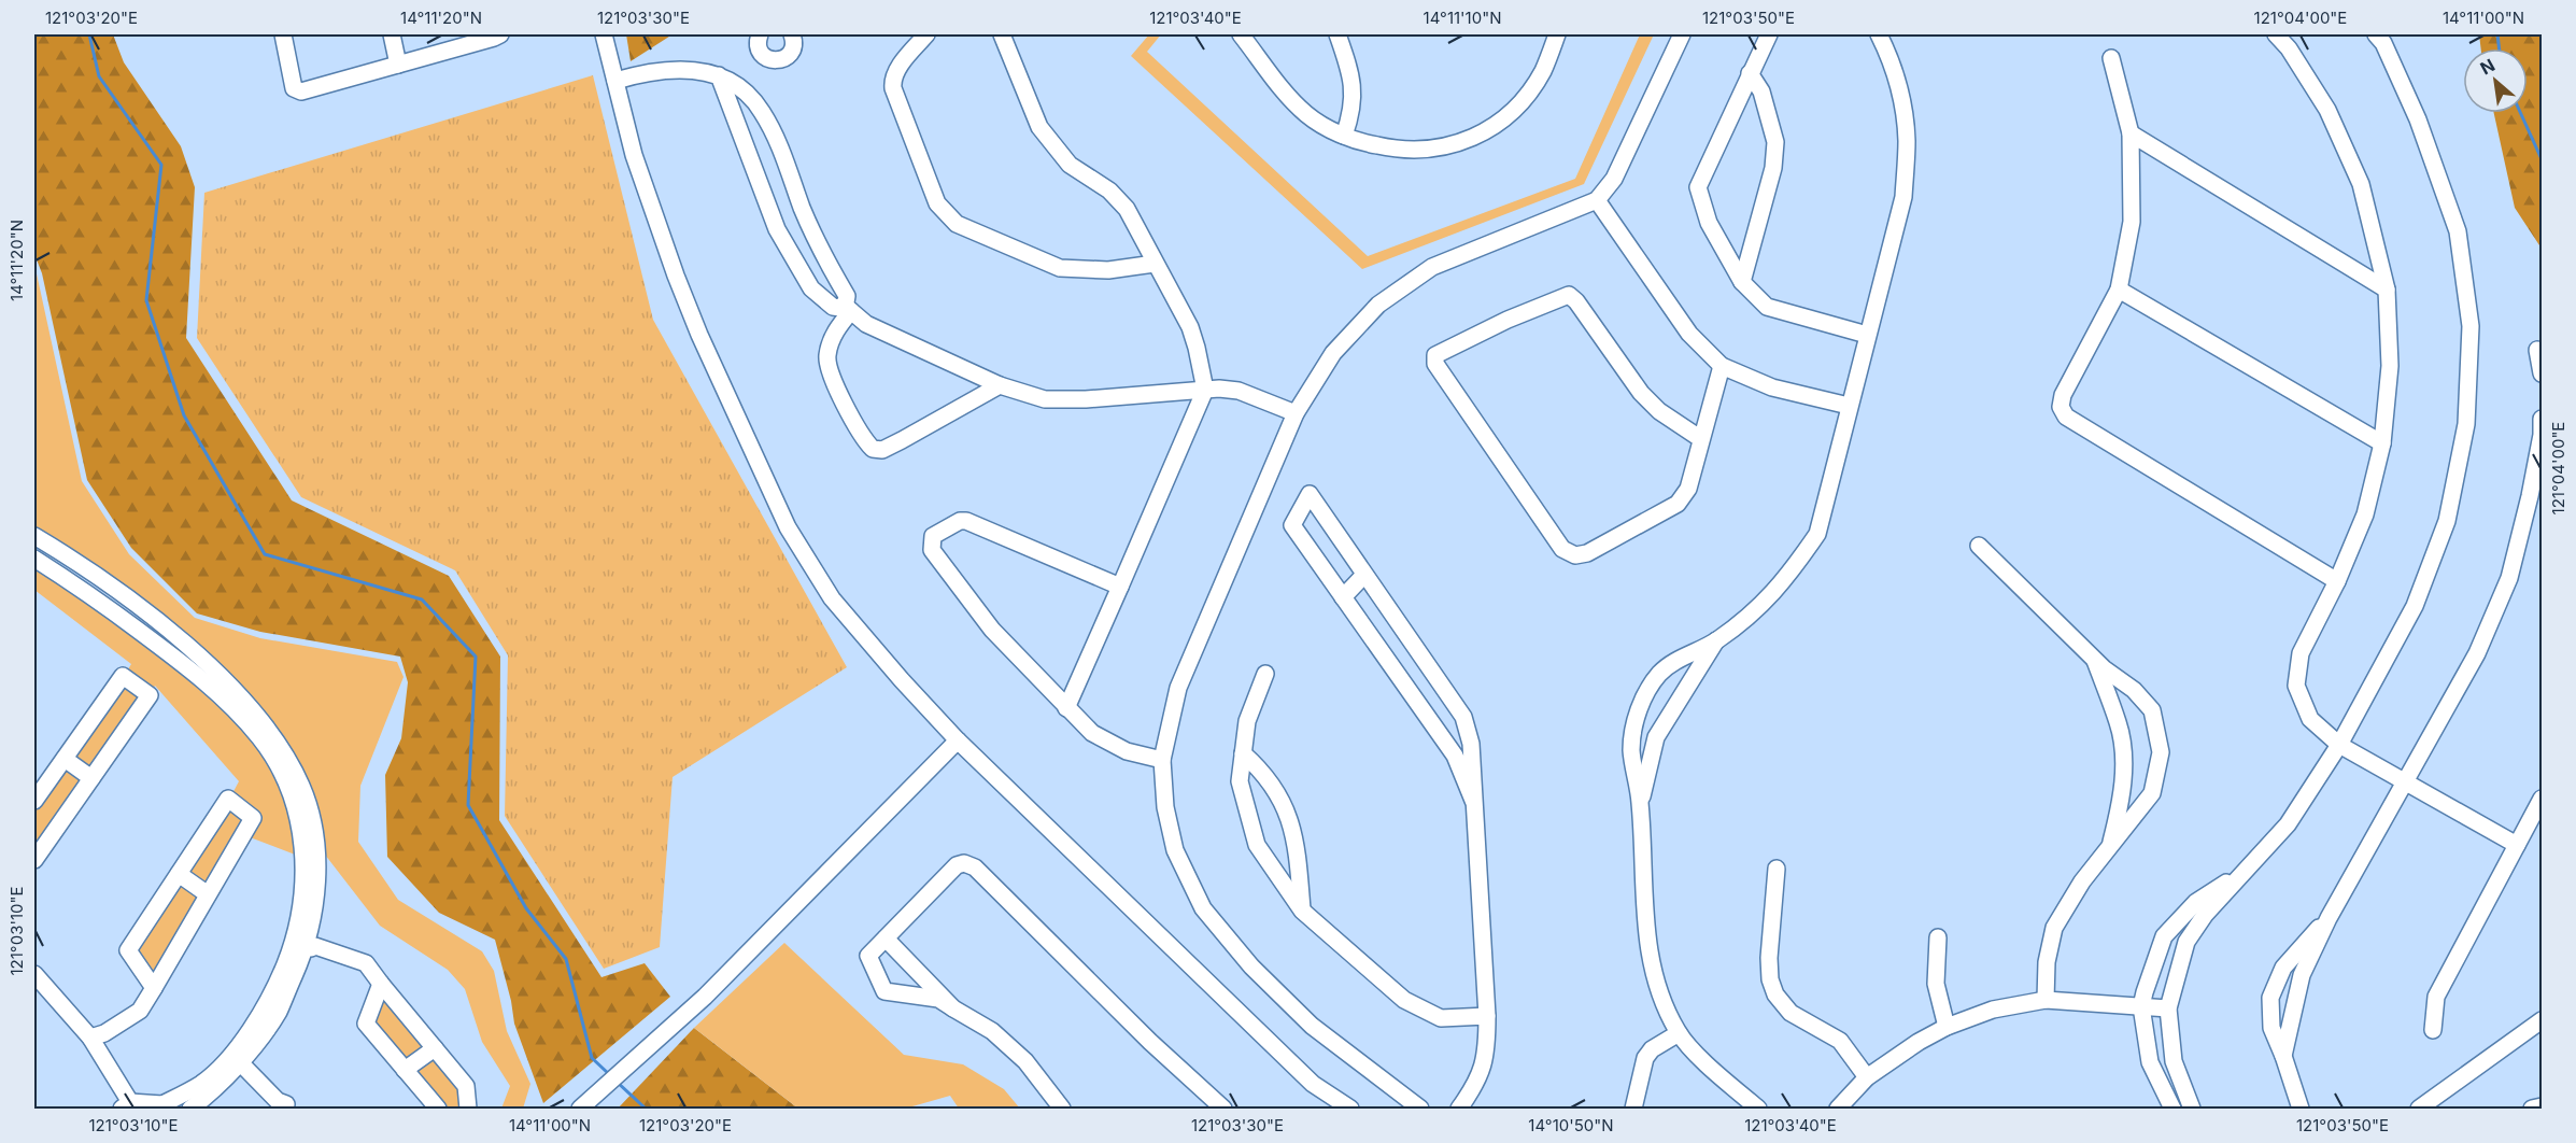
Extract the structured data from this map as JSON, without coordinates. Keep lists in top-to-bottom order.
{
  "north": "top left",
  "coordinates": [
    "121°03'20\"E",
    "14°11'20\"N",
    "121°03'30\"E",
    "121°03'40\"E",
    "14°11'10\"N",
    "121°03'50\"E",
    "121°04'00\"E",
    "14°11'00\"N",
    "121°03'10\"E",
    "14°10'50\"N"
  ]
}
